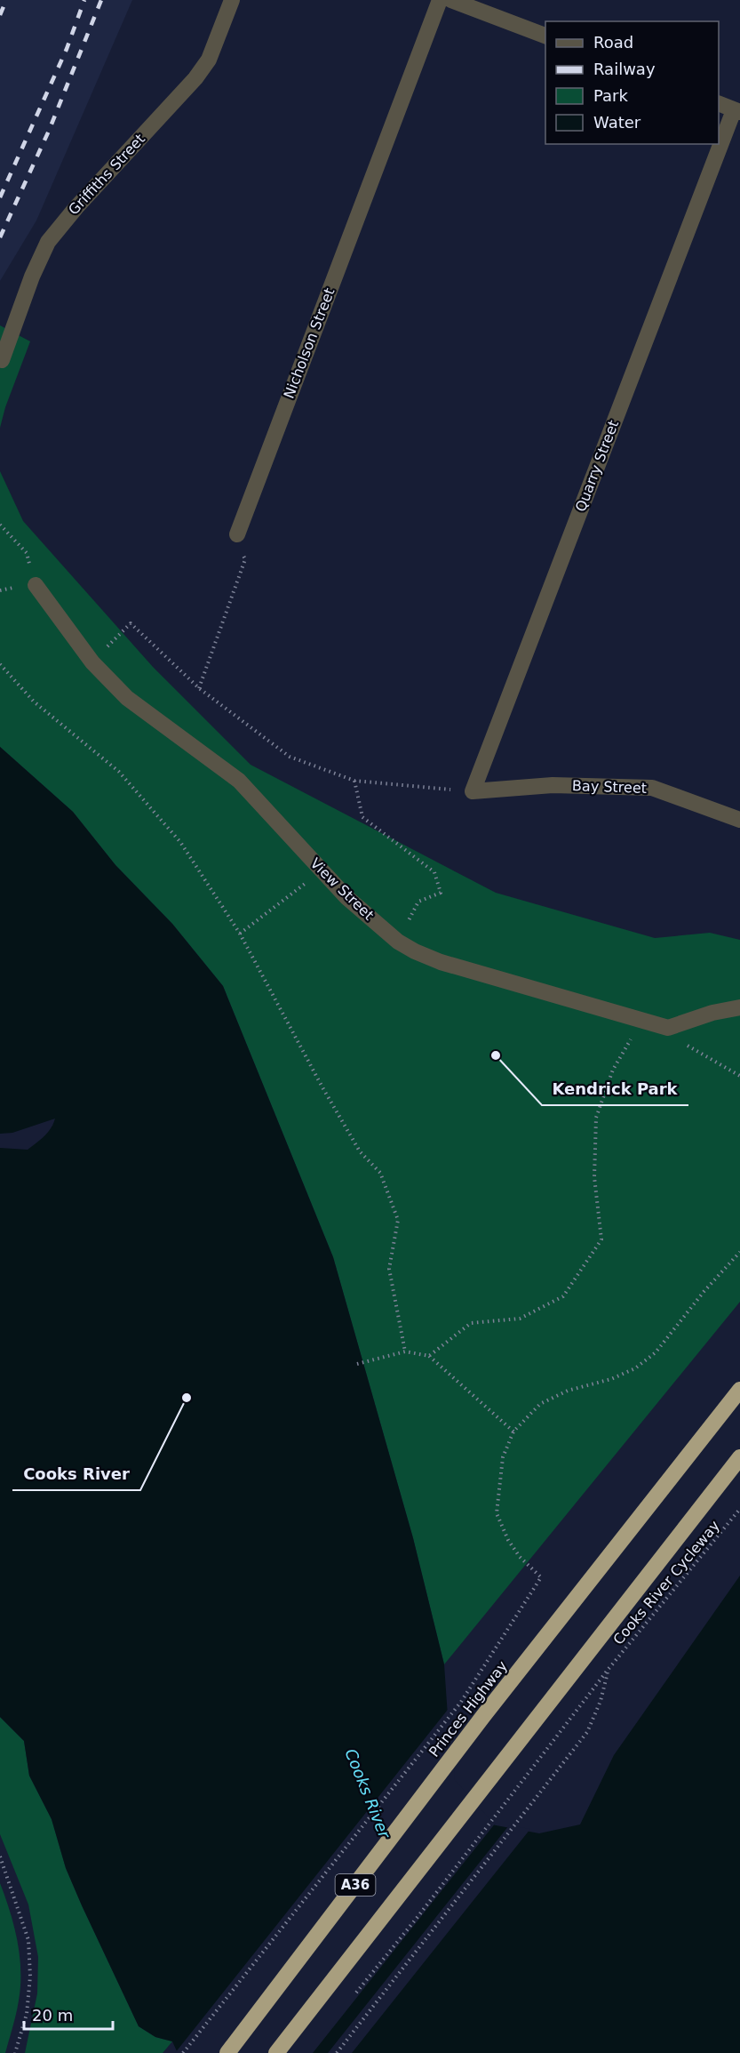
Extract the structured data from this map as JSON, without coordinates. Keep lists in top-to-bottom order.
{
  "streets": {
    "highway": ["Princes Highway", "A36"],
    "street": [
      "Griffiths Street",
      "Nicholson Street",
      "Quarry Street",
      "Bay Street",
      "View Street"
    ],
    "path": ["Cooks River Cycleway"]
  },
  "crossings": [
    ["Quarry Street", "Bay Street"]
  ],
  "water": ["Cooks River"],
  "places": ["Kendrick Park", "Cooks River"],
  "legend": [
    "Road",
    "Railway",
    "Park",
    "Water"
  ],
  "scale_bar": "20 m"
}
